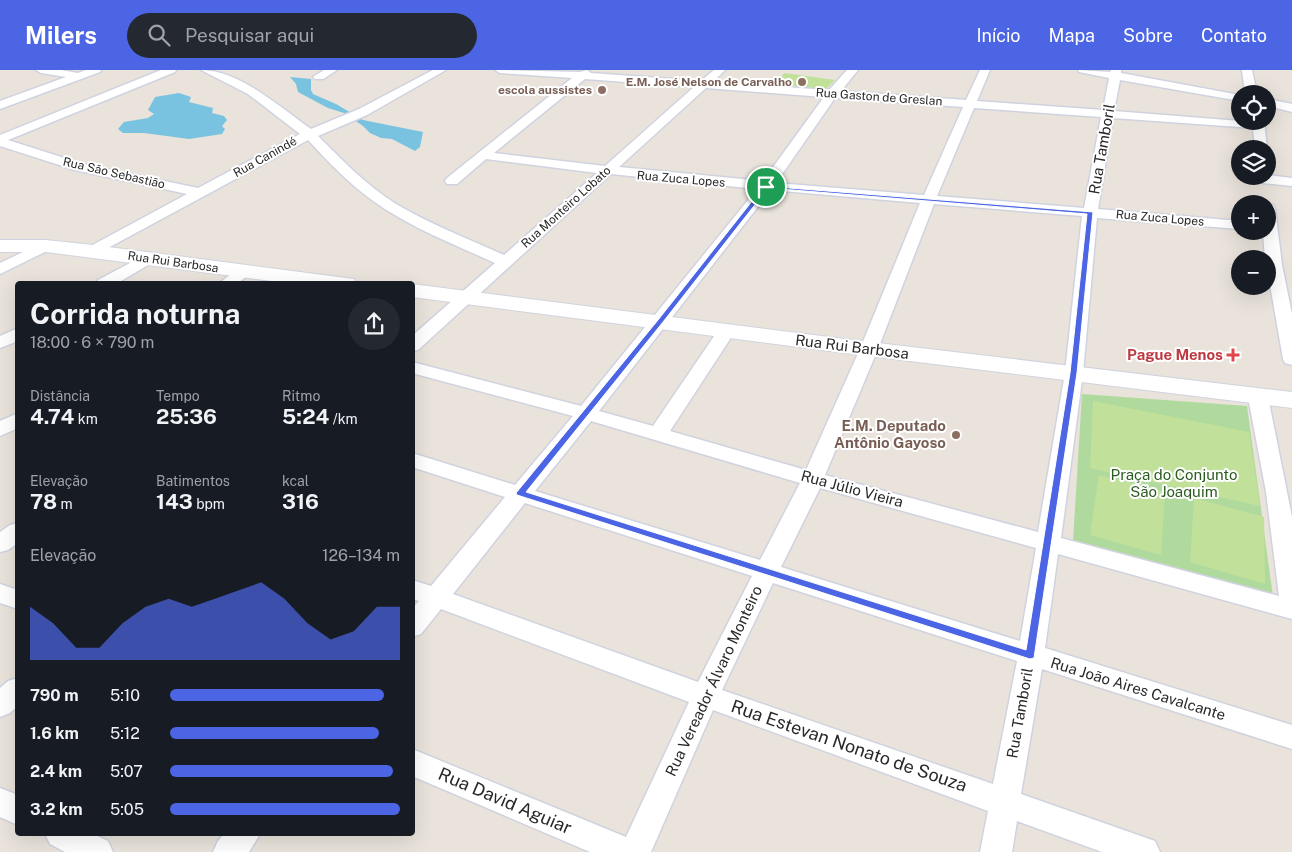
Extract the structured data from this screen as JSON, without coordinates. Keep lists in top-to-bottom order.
{
  "streets": {
    "street": [
      "Rua Gaston de Greslan",
      "Rua Tamboril",
      "Rua Canindé",
      "Rua São Sebastião",
      "Rua Zuca Lopes",
      "Rua Monteiro Lobato",
      "Rua Rui Barbosa",
      "Rua Júlio Vieira",
      "Rua Vereador Álvaro Monteiro",
      "Rua João Aires Cavalcante",
      "Rua Estevan Nonato de Souza",
      "Rua David Aguiar"
    ]
  },
  "crossings": [
    ["Rua Gaston de Greslan", "Rua Tamboril"],
    ["Rua Gaston de Greslan", "Rua Monteiro Lobato"],
    ["Rua Gaston de Greslan", "Rua Vereador Álvaro Monteiro"],
    ["Rua Tamboril", "Rua Zuca Lopes"],
    ["Rua Tamboril", "Rua Rui Barbosa"],
    ["Rua Tamboril", "Rua Júlio Vieira"],
    ["Rua Tamboril", "Rua João Aires Cavalcante"],
    ["Rua Tamboril", "Rua Estevan Nonato de Souza"],
    ["Rua Canindé", "Rua São Sebastião"],
    ["Rua Canindé", "Rua Rui Barbosa"],
    ["Rua Zuca Lopes", "Rua Monteiro Lobato"],
    ["Rua Zuca Lopes", "Rua Vereador Álvaro Monteiro"],
    ["Rua Monteiro Lobato", "Rua Rui Barbosa"],
    ["Rua Rui Barbosa", "Rua Vereador Álvaro Monteiro"],
    ["Rua Júlio Vieira", "Rua Vereador Álvaro Monteiro"],
    ["Rua Vereador Álvaro Monteiro", "Rua João Aires Cavalcante"],
    ["Rua Vereador Álvaro Monteiro", "Rua Estevan Nonato de Souza"]
  ],
  "parks": ["Praça do Conjunto São Joaquim"],
  "places": {
    "other": ["E.M. José Nelson de Carvalho", "escola aussistes", "E.M. Deputado Antônio Gayoso"],
    "health": ["Pague Menos"]
  },
  "page": {
    "header": "Milers",
    "search": "Pesquisar aqui",
    "nav": [
      "Início",
      "Mapa",
      "Sobre",
      "Contato"
    ],
    "map_buttons": ["+", "−"],
    "heading": ["Corrida noturna", "18:00 · 6 × 790 m"],
    "stats": [
      ["Distância", "4.74 km"],
      ["Tempo", "25:36"],
      ["Ritmo", "5:24 /km"],
      ["Elevação", "78 m"],
      ["Batimentos", "143 bpm"],
      ["kcal", "316"]
    ],
    "chart": ["Elevação", "126–134 m"],
    "list": [
      {
        "name": "790 m",
        "note": "5:10"
      },
      {
        "name": "1.6 km",
        "note": "5:12"
      },
      {
        "name": "2.4 km",
        "note": "5:07"
      },
      {
        "name": "3.2 km",
        "note": "5:05"
      }
    ]
  }
}
